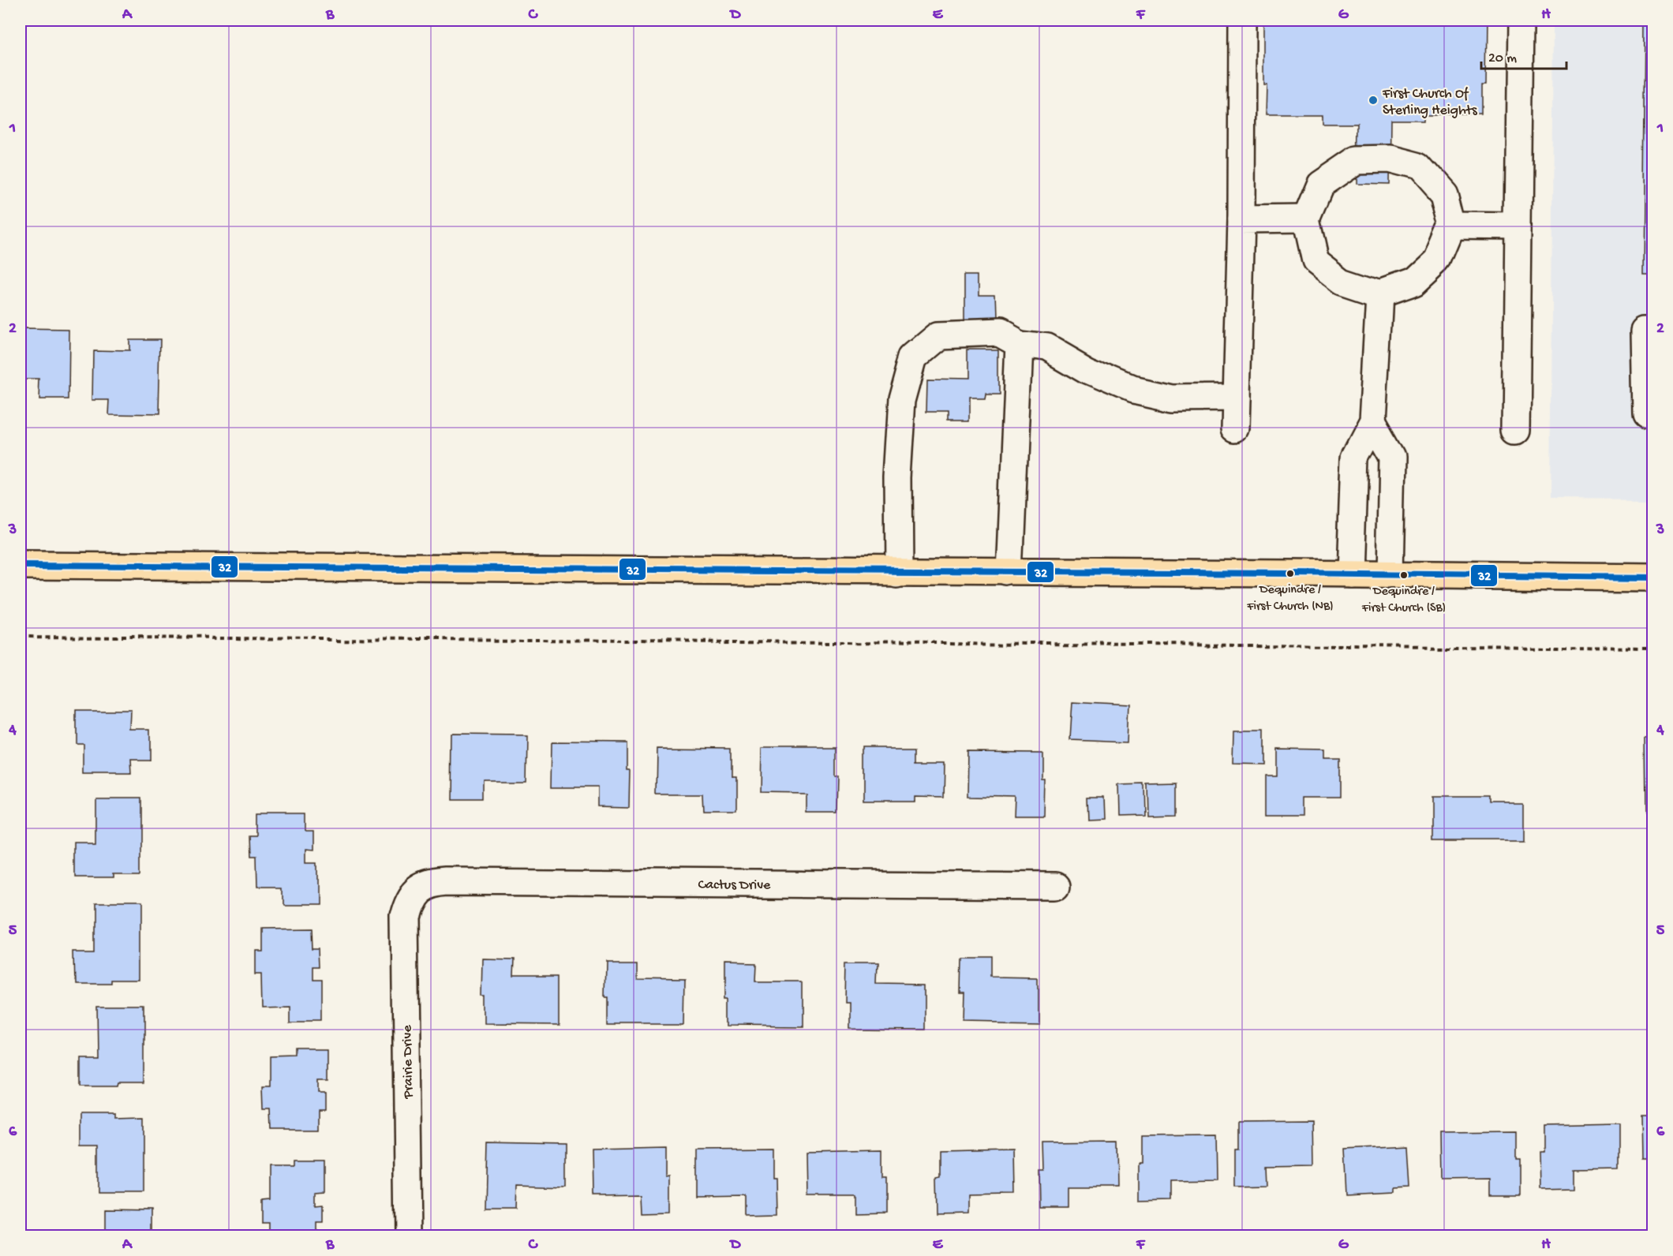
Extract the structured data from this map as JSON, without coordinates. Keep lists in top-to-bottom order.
{
  "streets": {
    "street": ["Cactus Drive", "Prairie Drive"]
  },
  "crossings": [
    ["Cactus Drive", "Prairie Drive"]
  ],
  "places": ["First Church Of Sterling Heights", "Dequindre / First Church (NB)", "Dequindre / First Church (SB)"],
  "lines": ["transit line 32"],
  "scale_bar": "20 m",
  "grid": {
    "columns": [
      "A",
      "B",
      "C",
      "D",
      "E",
      "F",
      "G",
      "H"
    ],
    "rows": [
      "1",
      "2",
      "3",
      "4",
      "5",
      "6"
    ]
  }
}
